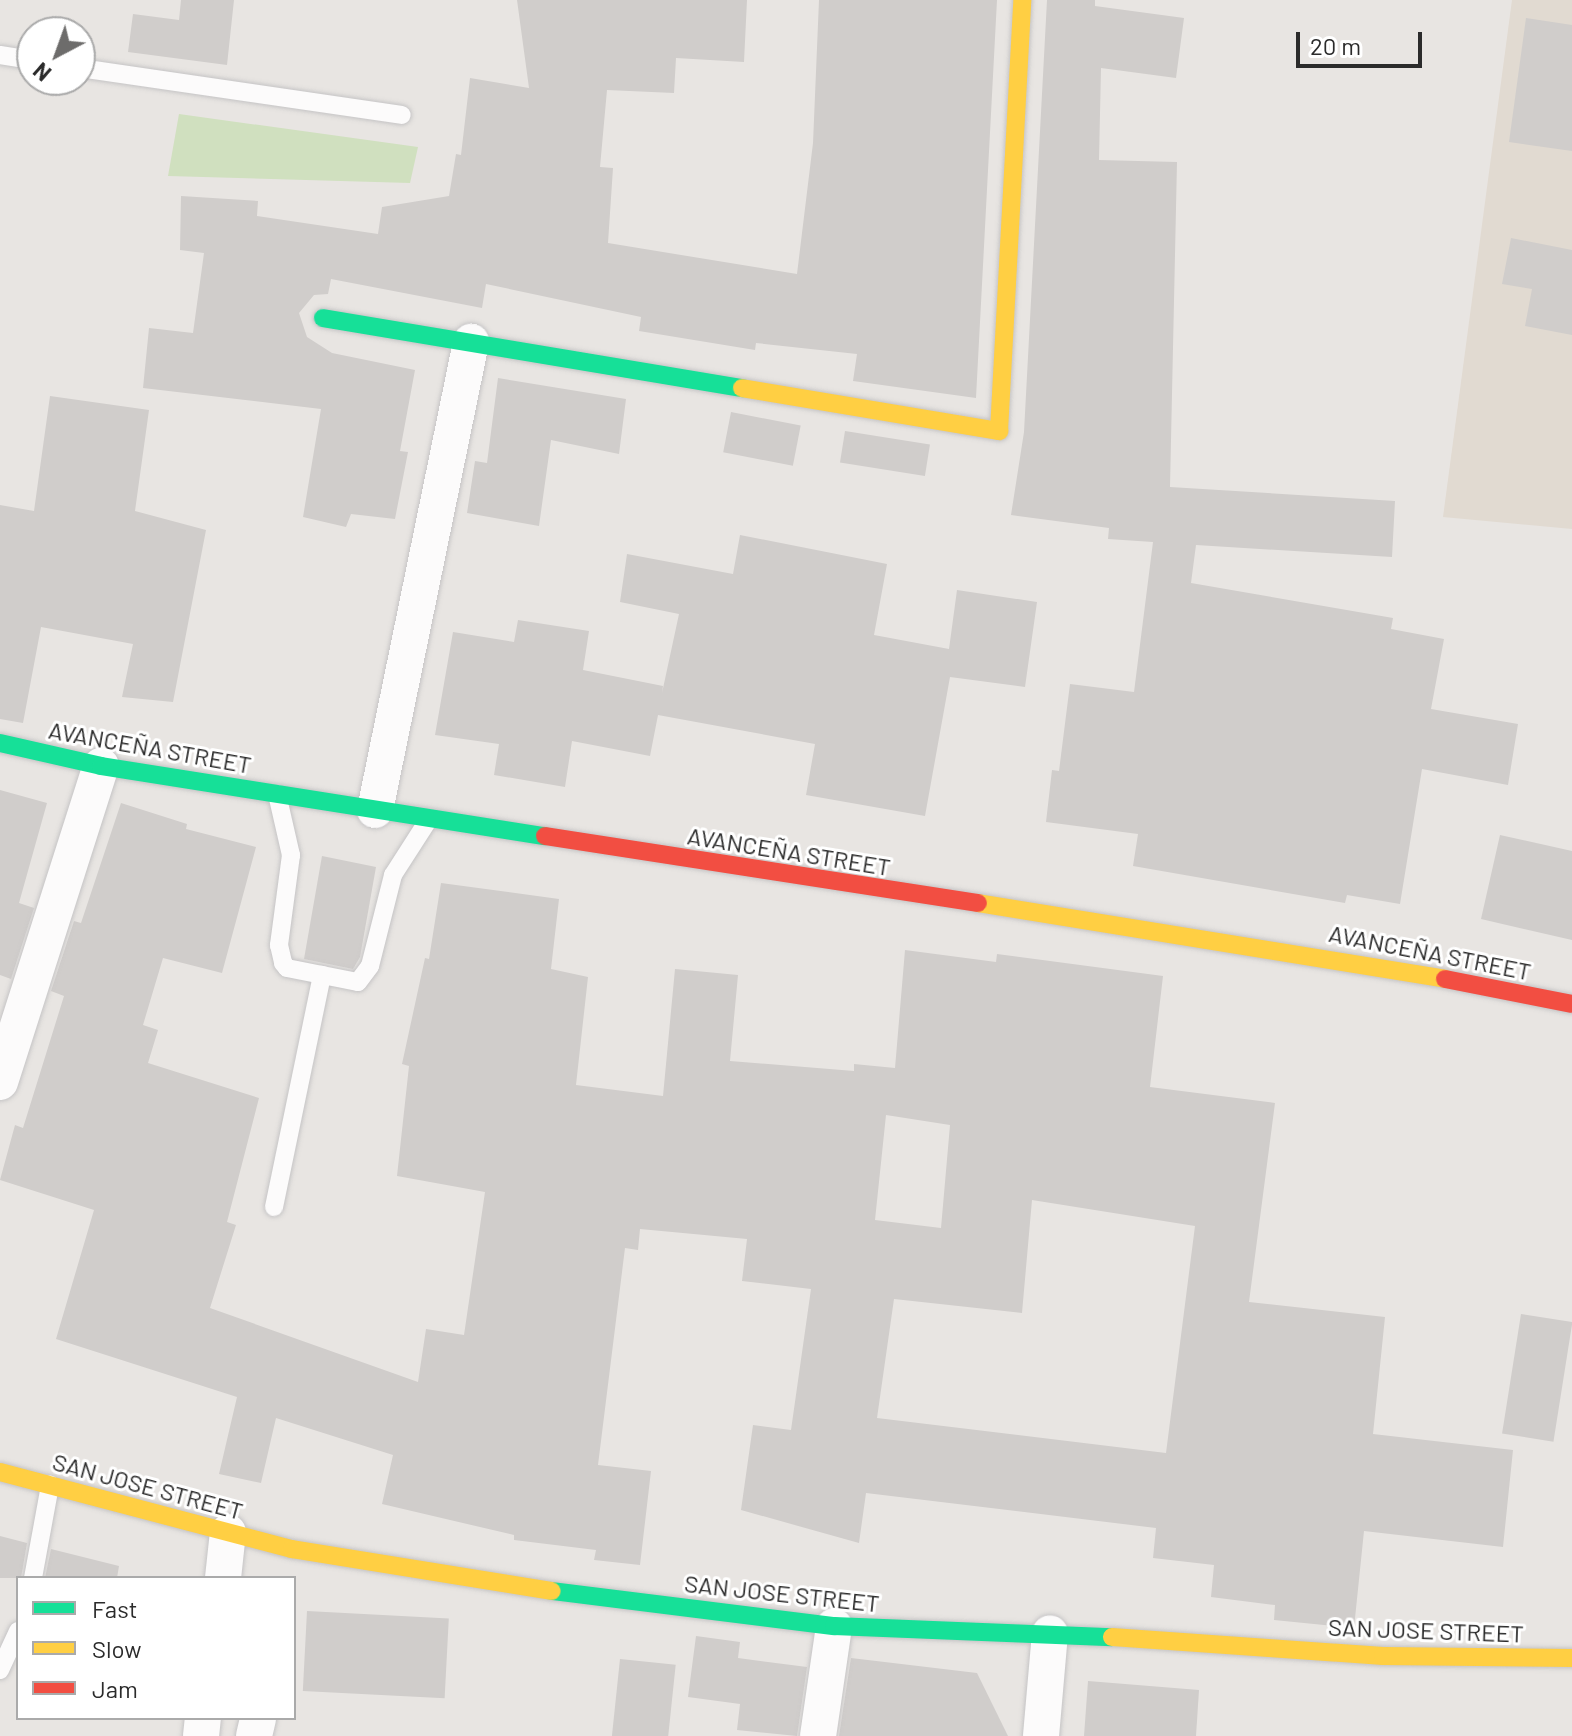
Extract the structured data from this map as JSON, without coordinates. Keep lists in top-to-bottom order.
{
  "streets": {
    "street": ["AVANCEÑA STREET", "SAN JOSE STREET"]
  },
  "legend": ["Fast", "Slow", "Jam"],
  "scale_bar": "20 m",
  "north": "bottom left"
}
